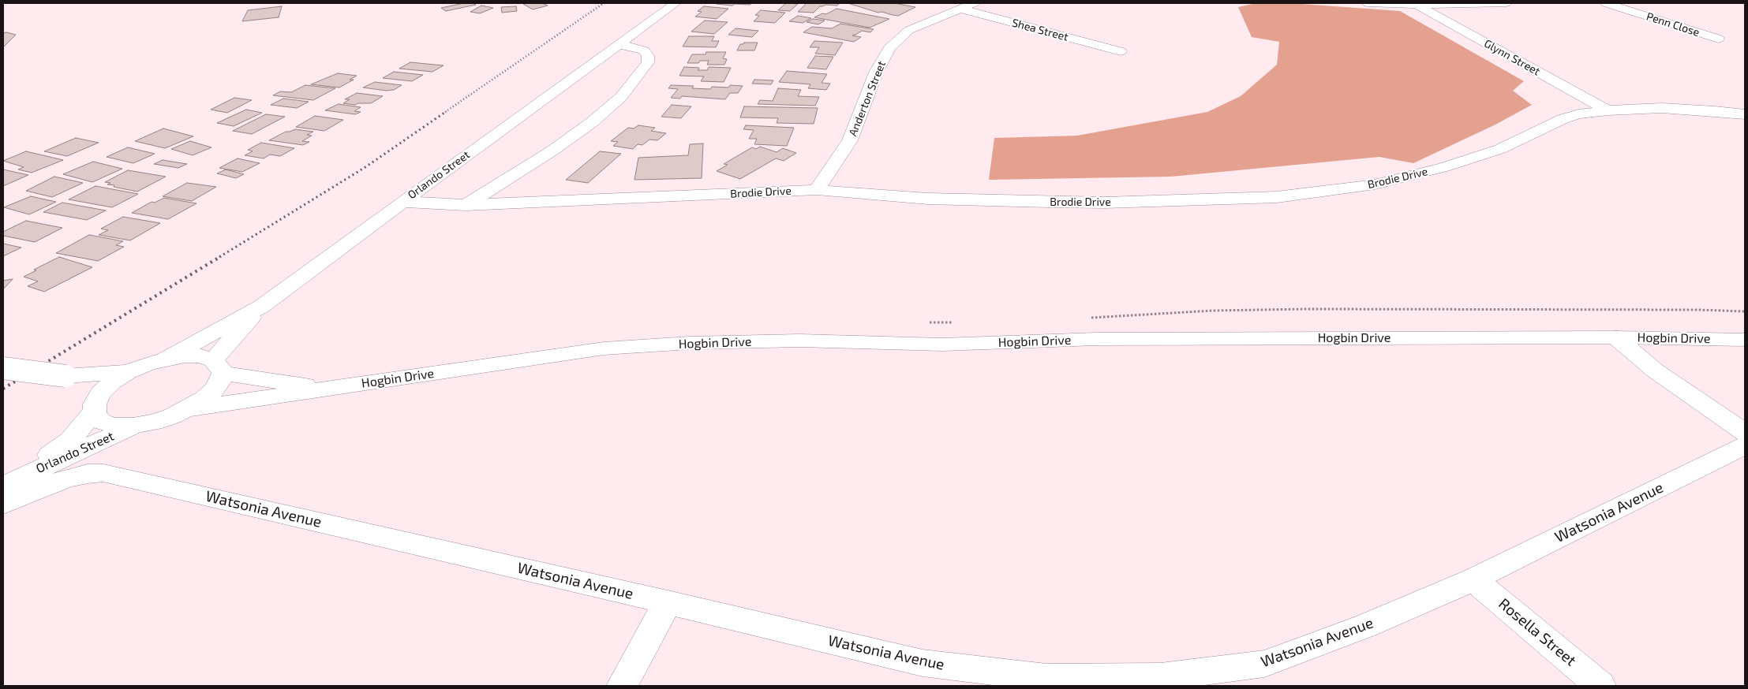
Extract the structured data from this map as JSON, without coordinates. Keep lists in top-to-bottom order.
{
  "streets": {
    "street": [
      "Penn Close",
      "Shea Street",
      "Glynn Street",
      "Anderton Street",
      "Orlando Street",
      "Brodie Drive",
      "Hogbin Drive",
      "Watsonia Avenue",
      "Rosella Street"
    ]
  },
  "crossings": [
    ["Shea Street", "Anderton Street"],
    ["Glynn Street", "Brodie Drive"],
    ["Anderton Street", "Brodie Drive"],
    ["Orlando Street", "Brodie Drive"],
    ["Orlando Street", "Hogbin Drive"],
    ["Watsonia Avenue", "Rosella Street"]
  ]
}
